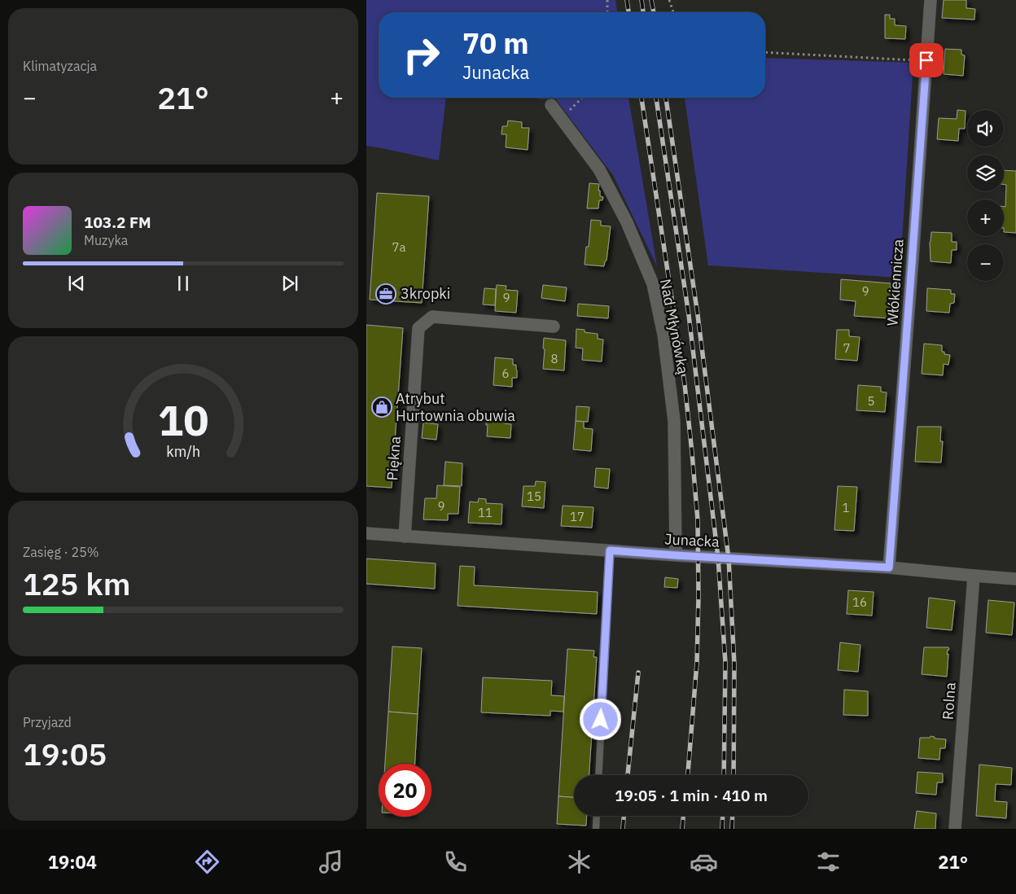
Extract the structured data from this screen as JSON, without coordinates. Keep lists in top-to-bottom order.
{
  "streets": {
    "street": [
      "Włókiennicza",
      "Nad Młynówką",
      "Piękna",
      "Junacka",
      "Rolna"
    ]
  },
  "crossings": [
    ["Włókiennicza", "Junacka"],
    ["Nad Młynówką", "Junacka"],
    ["Piękna", "Junacka"],
    ["Junacka", "Rolna"]
  ],
  "places": {
    "office": ["3kropki"],
    "shop": ["Atrybut Hurtownia obuwia"]
  },
  "house_numbers": [
    "7a",
    "9",
    "9",
    "7",
    "8",
    "6",
    "5",
    "15",
    "9",
    "1",
    "11",
    "17",
    "16"
  ],
  "page": {
    "tile": [
      "Klimatyzacja",
      ["Zasięg · 25%", "125 km"],
      ["Przyjazd", "19:05"]
    ],
    "turn": ["70 m", "Junacka"],
    "heat": ["−", "21°", "+"],
    "map_buttons": ["+", "−"],
    "song": ["103.2 FM", "Muzyka"],
    "limit": "20",
    "trip": "19:05 · 1 min · 410 m",
    "tabs": ["19:04", "21°"],
    "gauge": ["10", "km/h"]
  }
}
